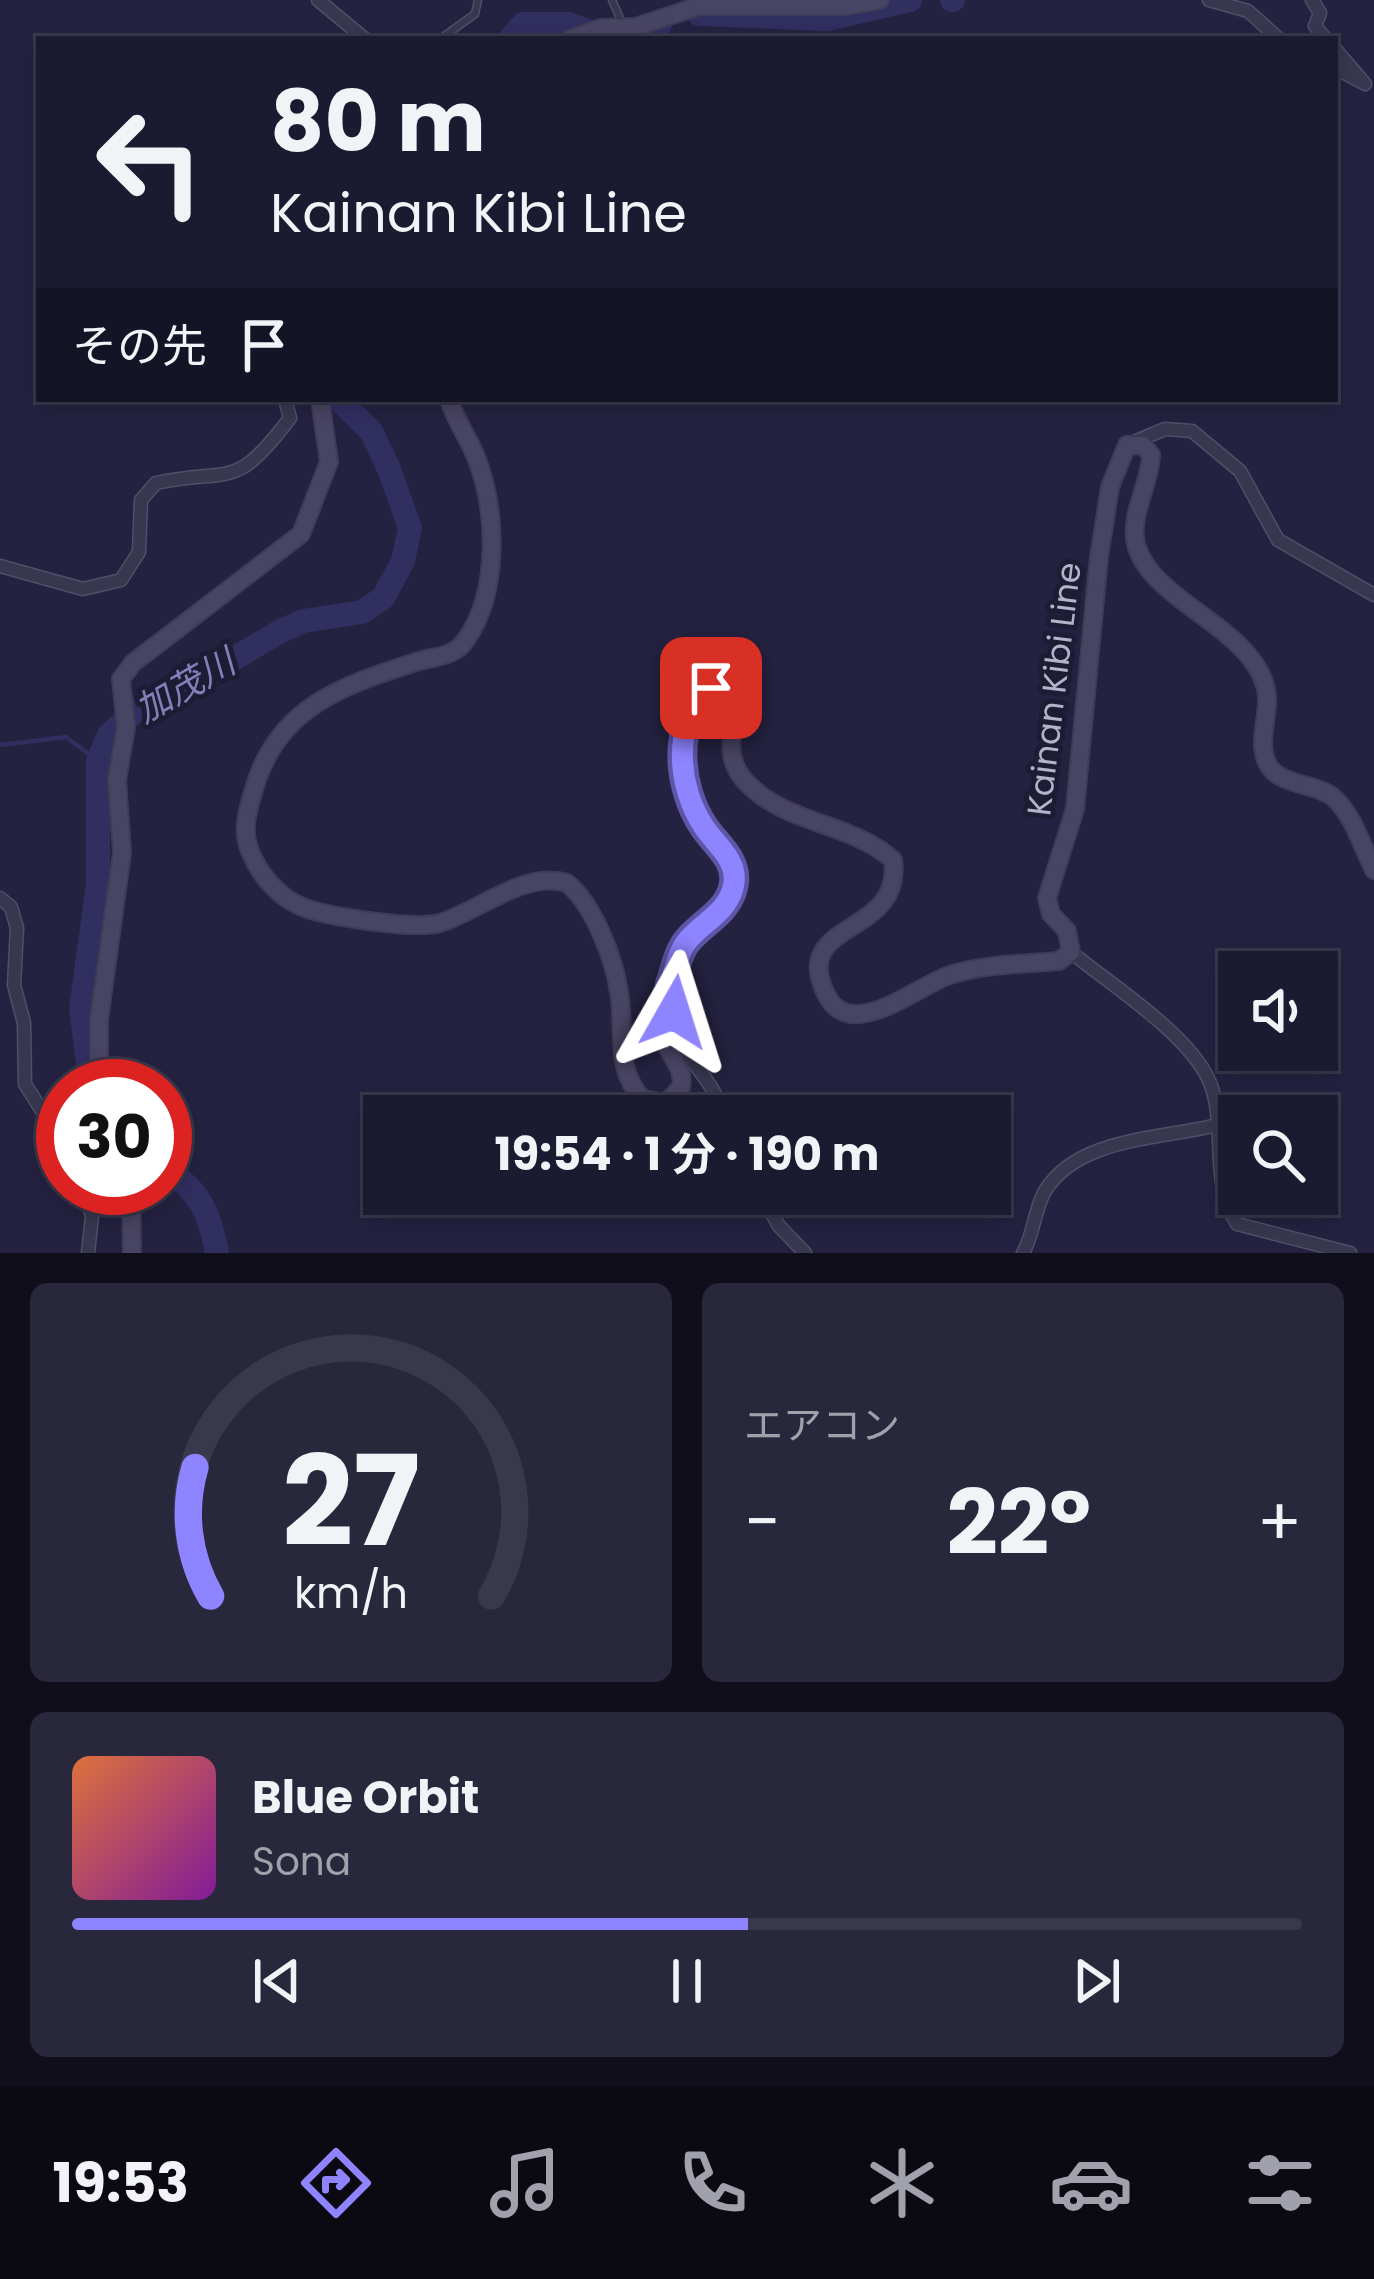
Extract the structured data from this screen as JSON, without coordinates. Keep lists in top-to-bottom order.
{
  "streets": {
    "main road": ["Kainan Kibi Line"]
  },
  "water": ["加茂川"],
  "page": {
    "turn": ["80 m", "Kainan Kibi Line"],
    "then": "その先",
    "limit": "30",
    "trip": "19:54 · 1 分 · 190 m",
    "tile": "エアコン",
    "heat": ["−", "22°", "+"],
    "song": ["Blue Orbit", "Sona"],
    "tabs": "19:53",
    "gauge": ["27", "km/h"]
  }
}
